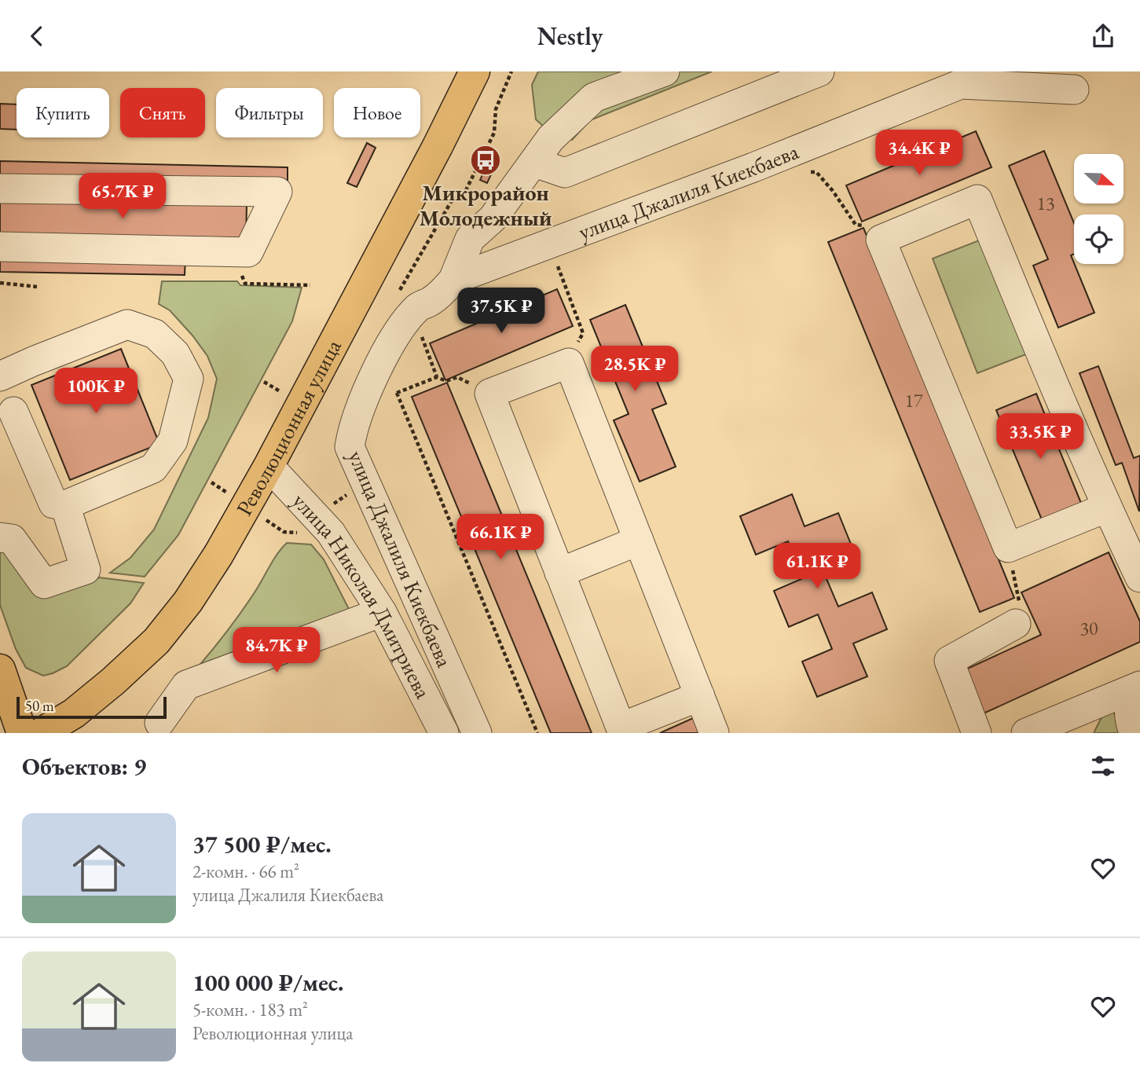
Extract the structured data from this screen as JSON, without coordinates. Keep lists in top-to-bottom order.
{
  "streets": {
    "main road": ["Революционная улица"],
    "street": ["улица Джалиля Киекбаева", "улица Николая Дмитриева"]
  },
  "crossings": [
    ["Революционная улица", "улица Николая Дмитриева"]
  ],
  "places": {
    "bus stop": ["Микрорайон Молодежный"]
  },
  "house_numbers": ["13", "17", "30"],
  "scale_bar": "50 m",
  "north": "right",
  "page": {
    "header": "Nestly",
    "chip": [
      "Купить",
      "Снять",
      "Фильтры",
      "Новое"
    ],
    "price": [
      "34.4K ₽",
      "65.7K ₽",
      "37.5K ₽",
      "28.5K ₽",
      "100K ₽",
      "33.5K ₽",
      "66.1K ₽",
      "61.1K ₽",
      "84.7K ₽"
    ],
    "scale": "50 m",
    "heading": "Объектов: 9",
    "list": [
      {
        "name": "37 500 ₽/мес.",
        "note": "2-комн. · 66 m² · улица Джалиля Киекбаева"
      },
      {
        "name": "100 000 ₽/мес.",
        "note": "5-комн. · 183 m² · Революционная улица"
      }
    ]
  }
}
